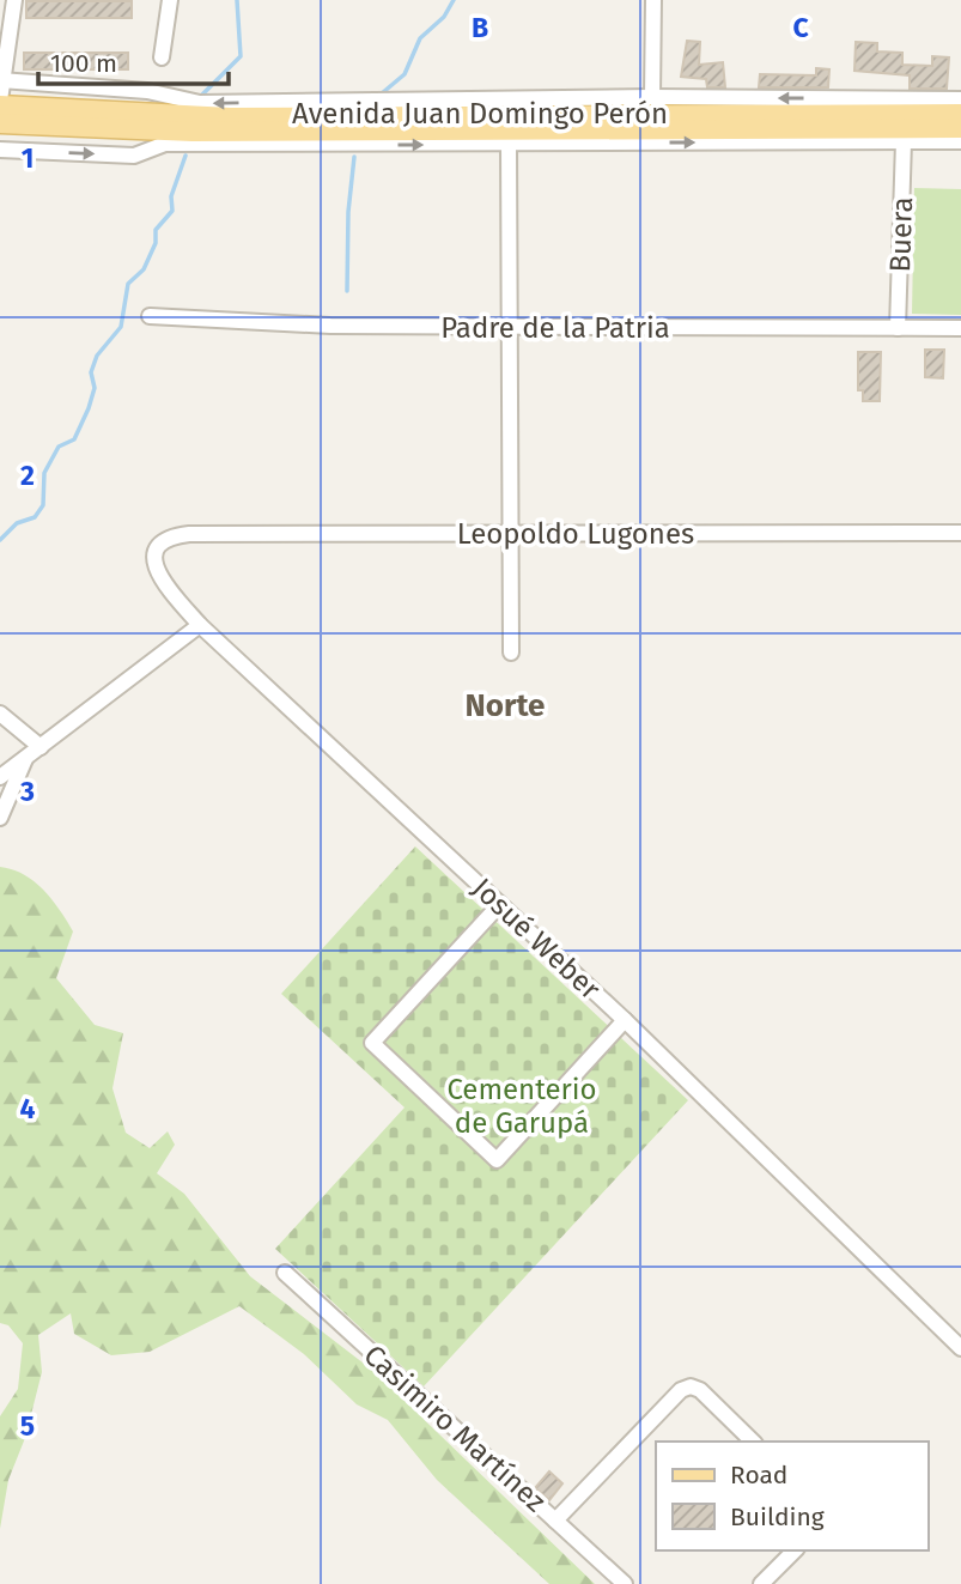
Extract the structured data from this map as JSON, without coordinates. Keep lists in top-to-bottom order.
{
  "streets": {
    "main road": ["Avenida Juan Domingo Perón"],
    "street": [
      "Buera",
      "Padre de la Patria",
      "Leopoldo Lugones",
      "Josué Weber",
      "Casimiro Martínez"
    ]
  },
  "crossings": [
    ["Buera", "Padre de la Patria"],
    ["Leopoldo Lugones", "Josué Weber"]
  ],
  "districts": ["Norte"],
  "parks": ["Cementerio de Garupá"],
  "legend": ["Road", "Building"],
  "scale_bar": "100 m",
  "grid": {
    "columns": ["B", "C"],
    "rows": [
      "1",
      "2",
      "3",
      "4",
      "5"
    ]
  }
}
